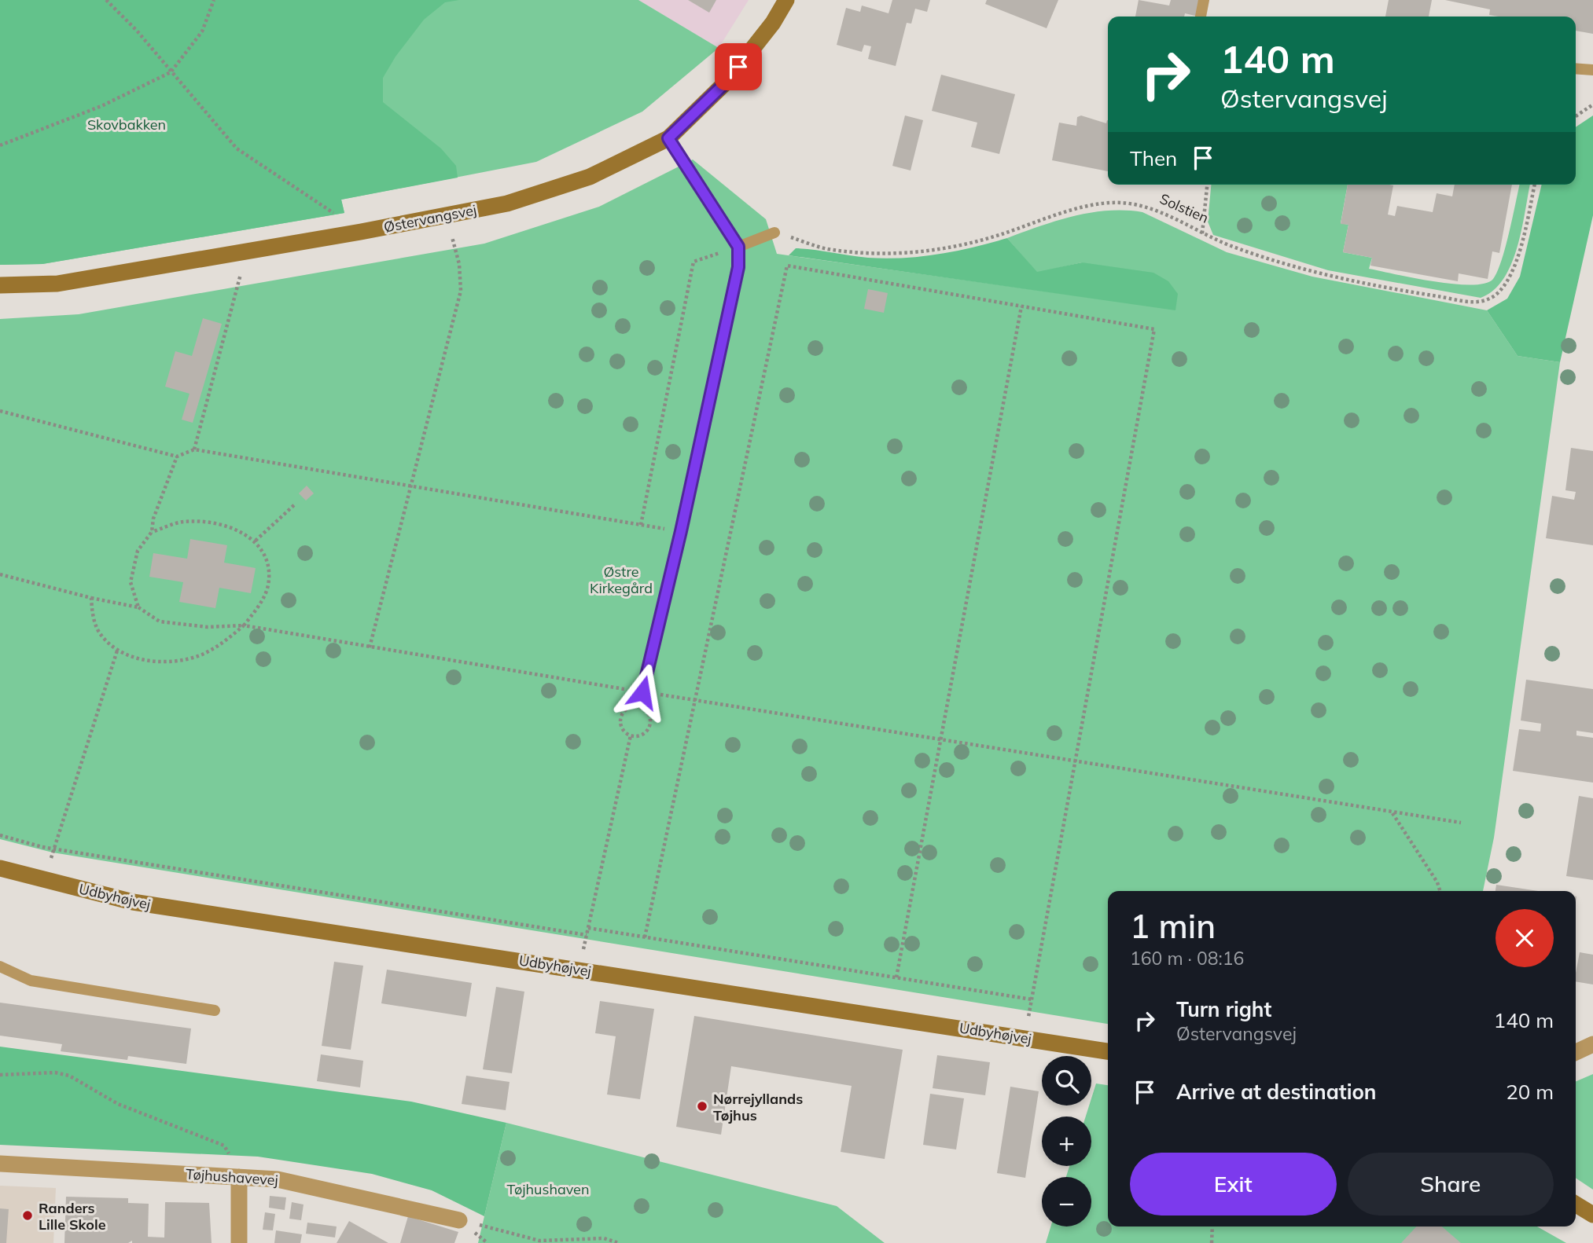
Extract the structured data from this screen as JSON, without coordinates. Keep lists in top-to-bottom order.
{
  "streets": {
    "street": ["Østervangsvej", "Udbyhøjvej", "Tøjhushavevej"],
    "path": ["Solstien"]
  },
  "parks": ["Skovbakken", "Østre Kirkegård", "Tøjhushaven"],
  "places": ["Nørrejyllands Tøjhus", "Randers Lille Skole"],
  "page": {
    "turn": ["140 m", "Østervangsvej"],
    "then": "Then",
    "heading": ["1 min", "160 m · 08:16"],
    "list": [
      {
        "name": "Turn right",
        "note": "Østervangsvej",
        "value": "140 m"
      },
      {
        "name": "Arrive at destination",
        "value": "20 m"
      }
    ],
    "map_buttons": ["+", "−"],
    "buttons": ["Exit", "Share"]
  }
}
